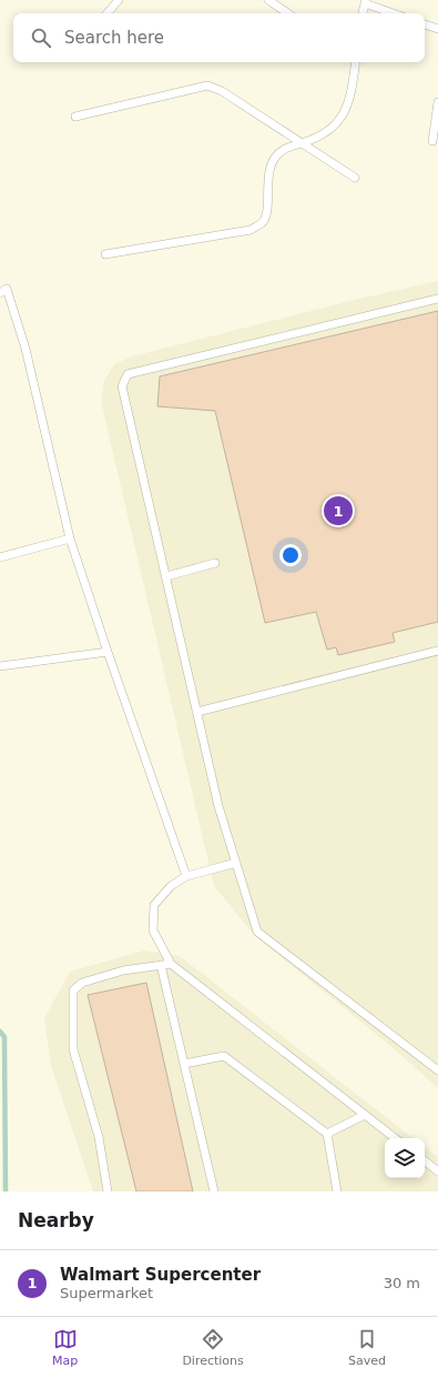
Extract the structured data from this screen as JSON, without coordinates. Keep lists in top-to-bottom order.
{
  "page": {
    "search": "Search here",
    "pins": "1",
    "heading": "Nearby",
    "list": [
      {
        "mark": "1",
        "name": "Walmart Supercenter",
        "note": "Supermarket",
        "value": "30 m"
      }
    ],
    "nav": ["Map", "Directions", "Saved"]
  }
}
